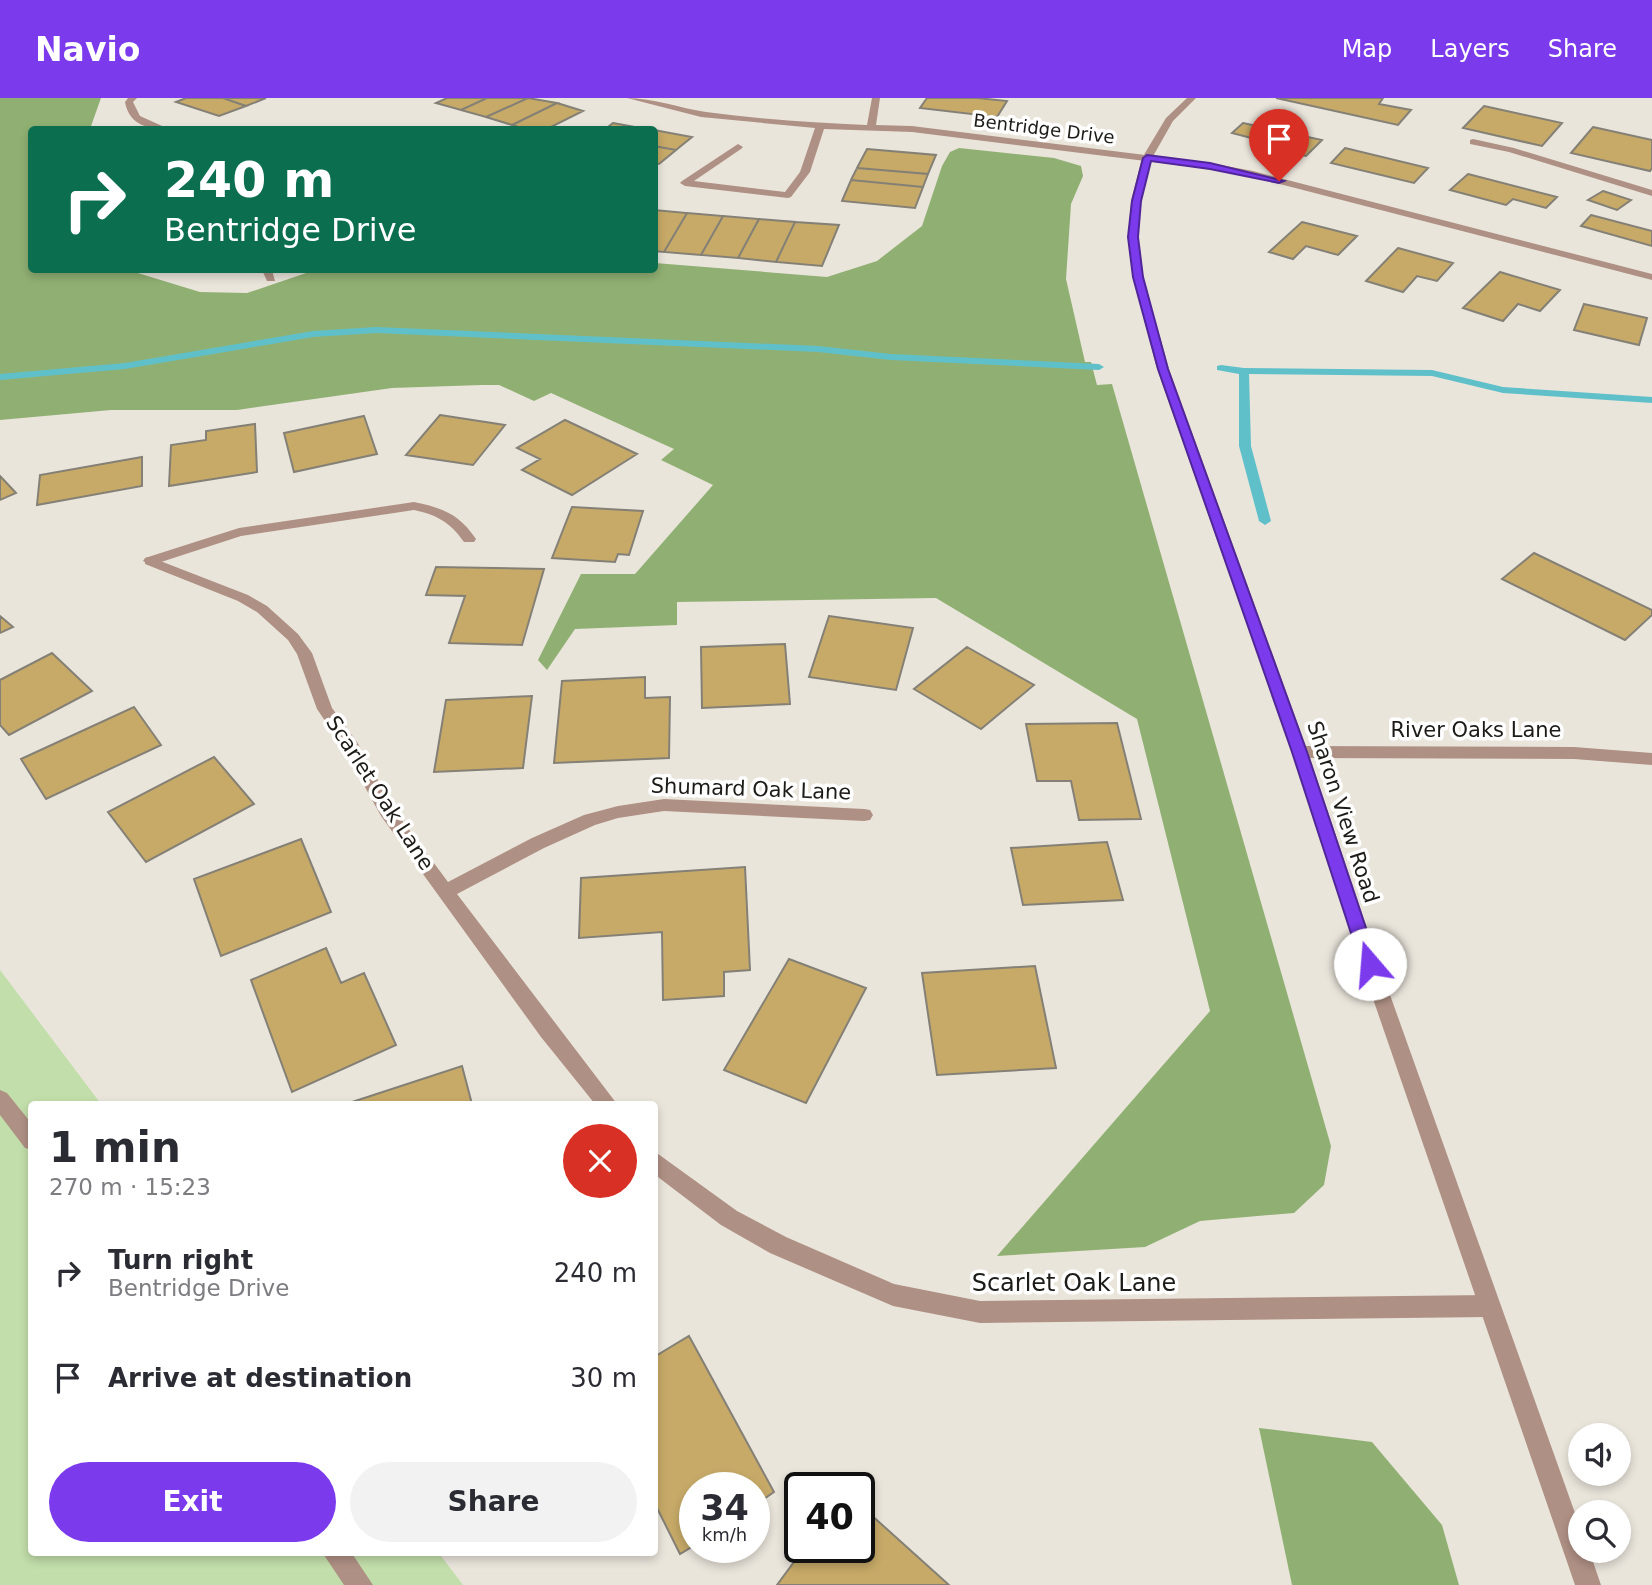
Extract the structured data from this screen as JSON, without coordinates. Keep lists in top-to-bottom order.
{
  "streets": {
    "street": [
      "Bentridge Drive",
      "River Oaks Lane",
      "Shumard Oak Lane",
      "Scarlet Oak Lane",
      "Sharon View Road"
    ]
  },
  "crossings": [
    ["Bentridge Drive", "Sharon View Road"],
    ["River Oaks Lane", "Sharon View Road"],
    ["Shumard Oak Lane", "Scarlet Oak Lane"],
    ["Scarlet Oak Lane", "Sharon View Road"]
  ],
  "page": {
    "header": "Navio",
    "nav": ["Map", "Layers", "Share"],
    "turn": ["240 m", "Bentridge Drive"],
    "heading": ["1 min", "270 m · 15:23"],
    "list": [
      {
        "name": "Turn right",
        "note": "Bentridge Drive",
        "value": "240 m"
      },
      {
        "name": "Arrive at destination",
        "value": "30 m"
      }
    ],
    "buttons": ["Exit", "Share"],
    "speed": "34 km/h",
    "limit": "40"
  }
}
